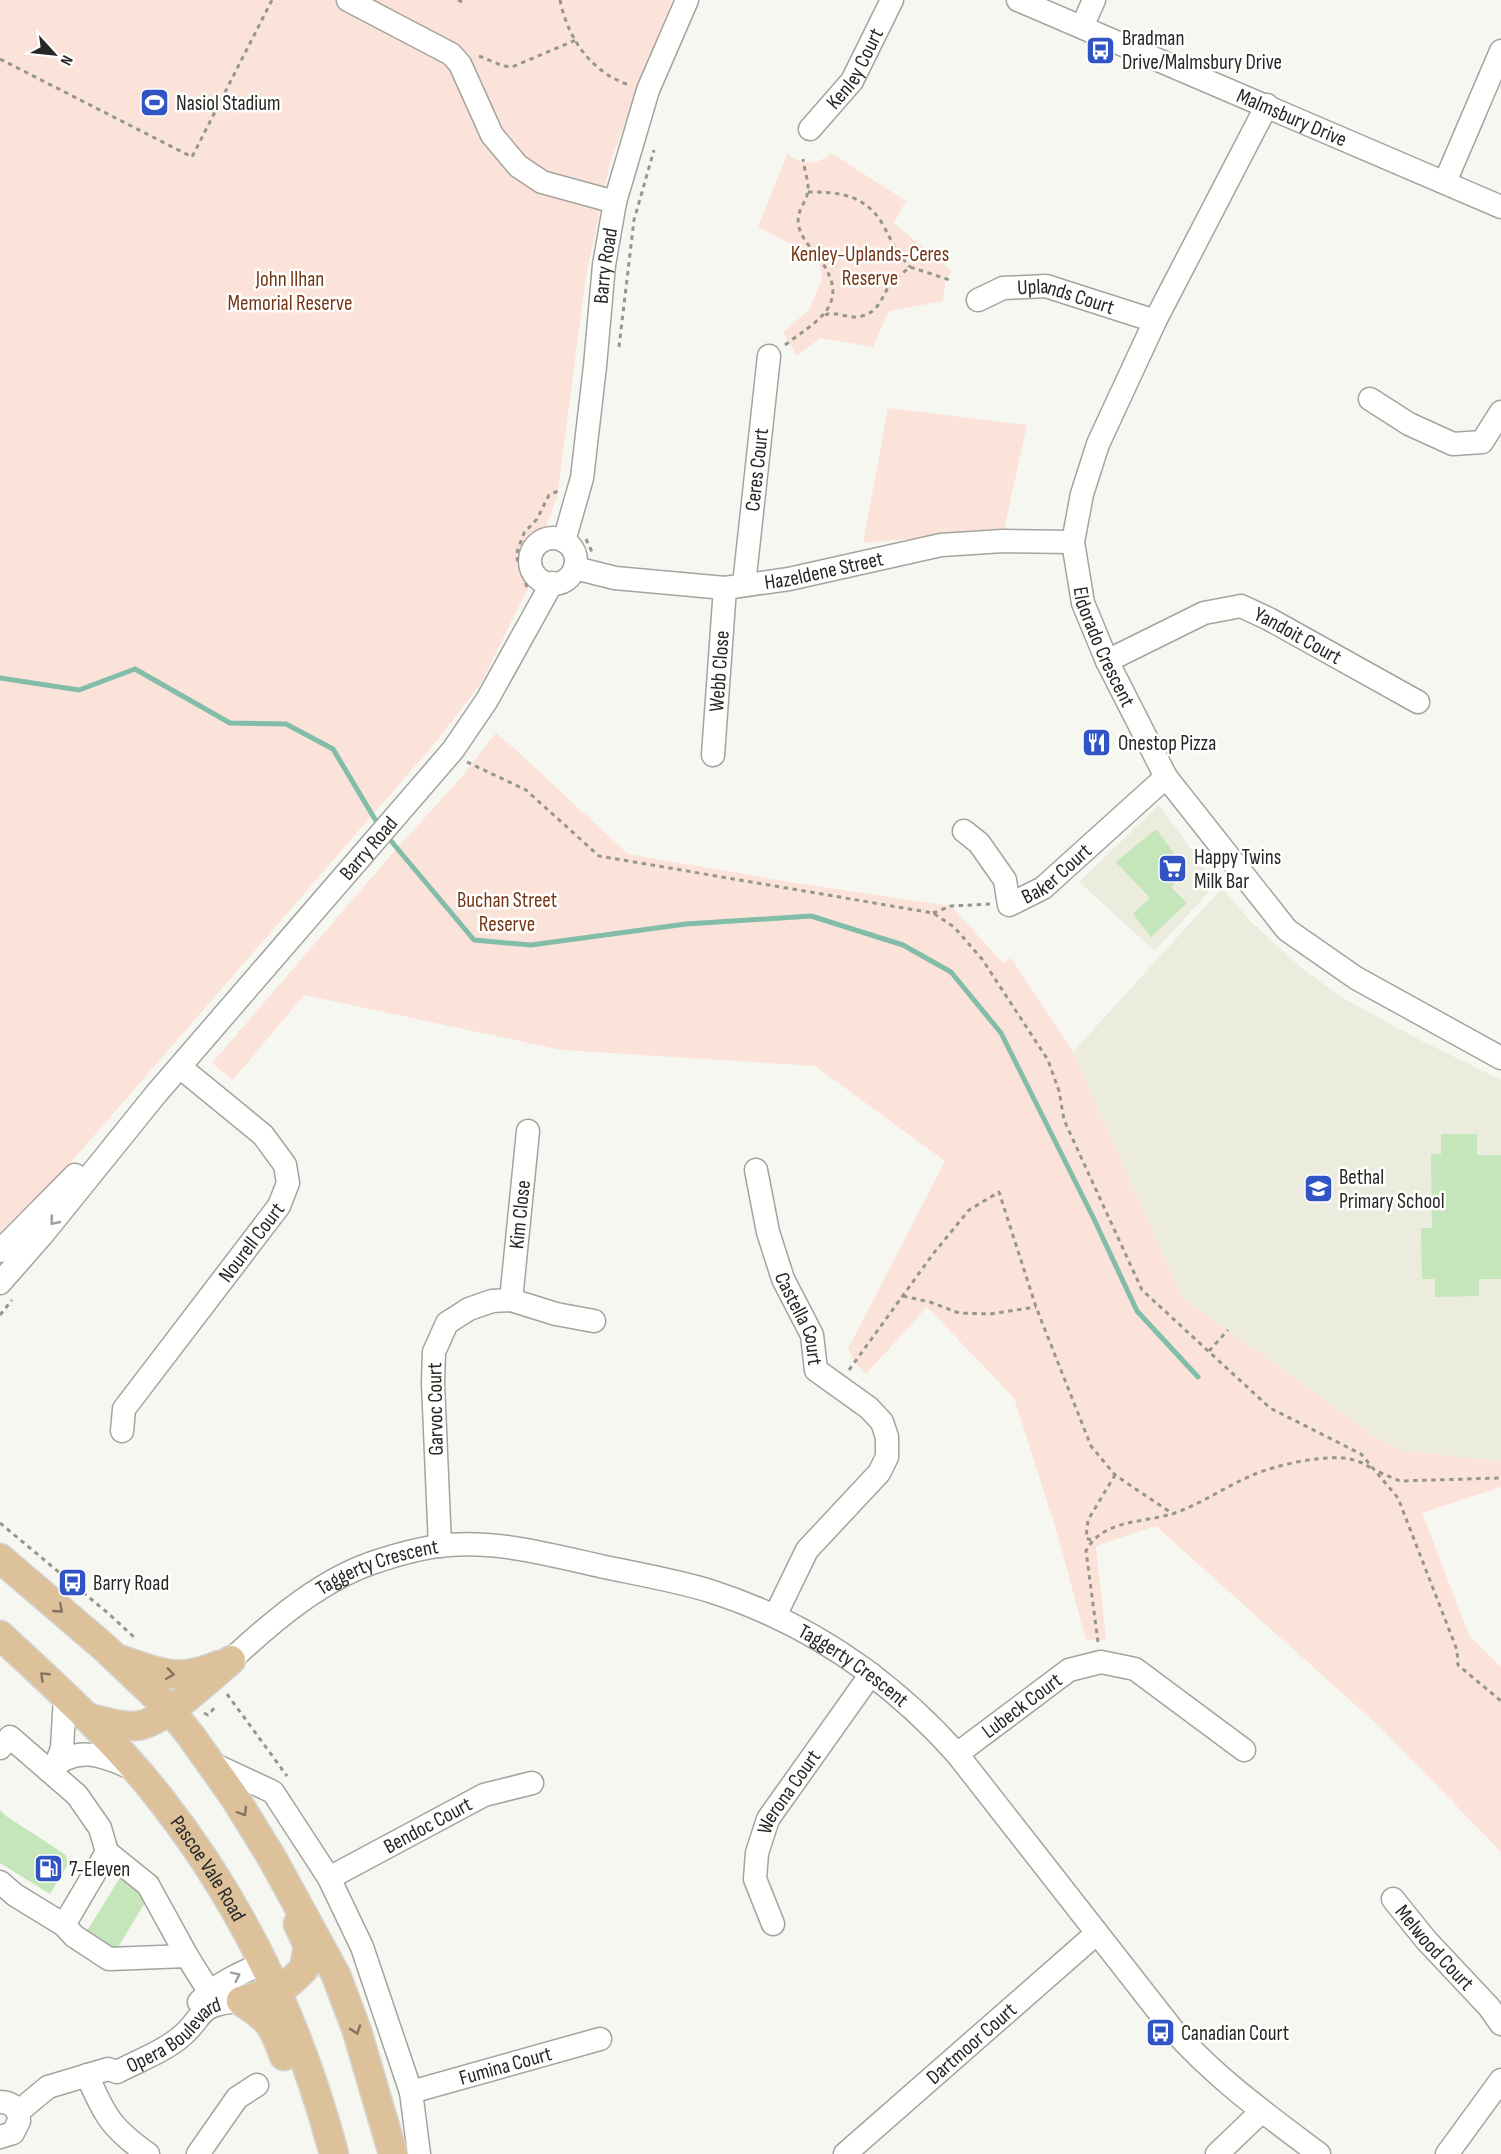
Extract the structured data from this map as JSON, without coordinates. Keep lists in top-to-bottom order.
{
  "streets": {
    "main road": ["Pascoe Vale Road"],
    "street": [
      "Kenley Court",
      "Malmsbury Drive",
      "Barry Road",
      "Uplands Court",
      "Ceres Court",
      "Hazeldene Street",
      "Yandoit Court",
      "Eldorado Crescent",
      "Webb Close",
      "Baker Court",
      "Kim Close",
      "Nourell Court",
      "Castella Court",
      "Garvoc Court",
      "Taggerty Crescent",
      "Lubeck Court",
      "Werona Court",
      "Bendoc Court",
      "Melwood Court",
      "Opera Boulevard",
      "Dartmoor Court",
      "Fumina Court"
    ]
  },
  "crossings": [
    ["Malmsbury Drive", "Eldorado Crescent"],
    ["Barry Road", "Hazeldene Street"],
    ["Barry Road", "Nourell Court"],
    ["Uplands Court", "Eldorado Crescent"],
    ["Ceres Court", "Hazeldene Street"],
    ["Ceres Court", "Webb Close"],
    ["Hazeldene Street", "Eldorado Crescent"],
    ["Hazeldene Street", "Webb Close"],
    ["Yandoit Court", "Eldorado Crescent"],
    ["Eldorado Crescent", "Baker Court"],
    ["Kim Close", "Garvoc Court"],
    ["Castella Court", "Taggerty Crescent"],
    ["Garvoc Court", "Taggerty Crescent"],
    ["Taggerty Crescent", "Lubeck Court"],
    ["Taggerty Crescent", "Werona Court"],
    ["Taggerty Crescent", "Dartmoor Court"],
    ["Pascoe Vale Road", "Opera Boulevard"]
  ],
  "parks": ["Kenley-Uplands-Ceres Reserve", "John Ilhan Memorial Reserve", "Buchan Street Reserve"],
  "places": {
    "bus stop": ["Bradman Drive/Malmsbury Drive", "Barry Road", "Canadian Court"],
    "sports": ["Nasiol Stadium"],
    "restaurant": ["Onestop Pizza"],
    "supermarket": ["Happy Twins Milk Bar"],
    "school or university": ["Bethal Primary School"],
    "fuel station": ["7-Eleven"]
  },
  "north": "bottom right"
}
